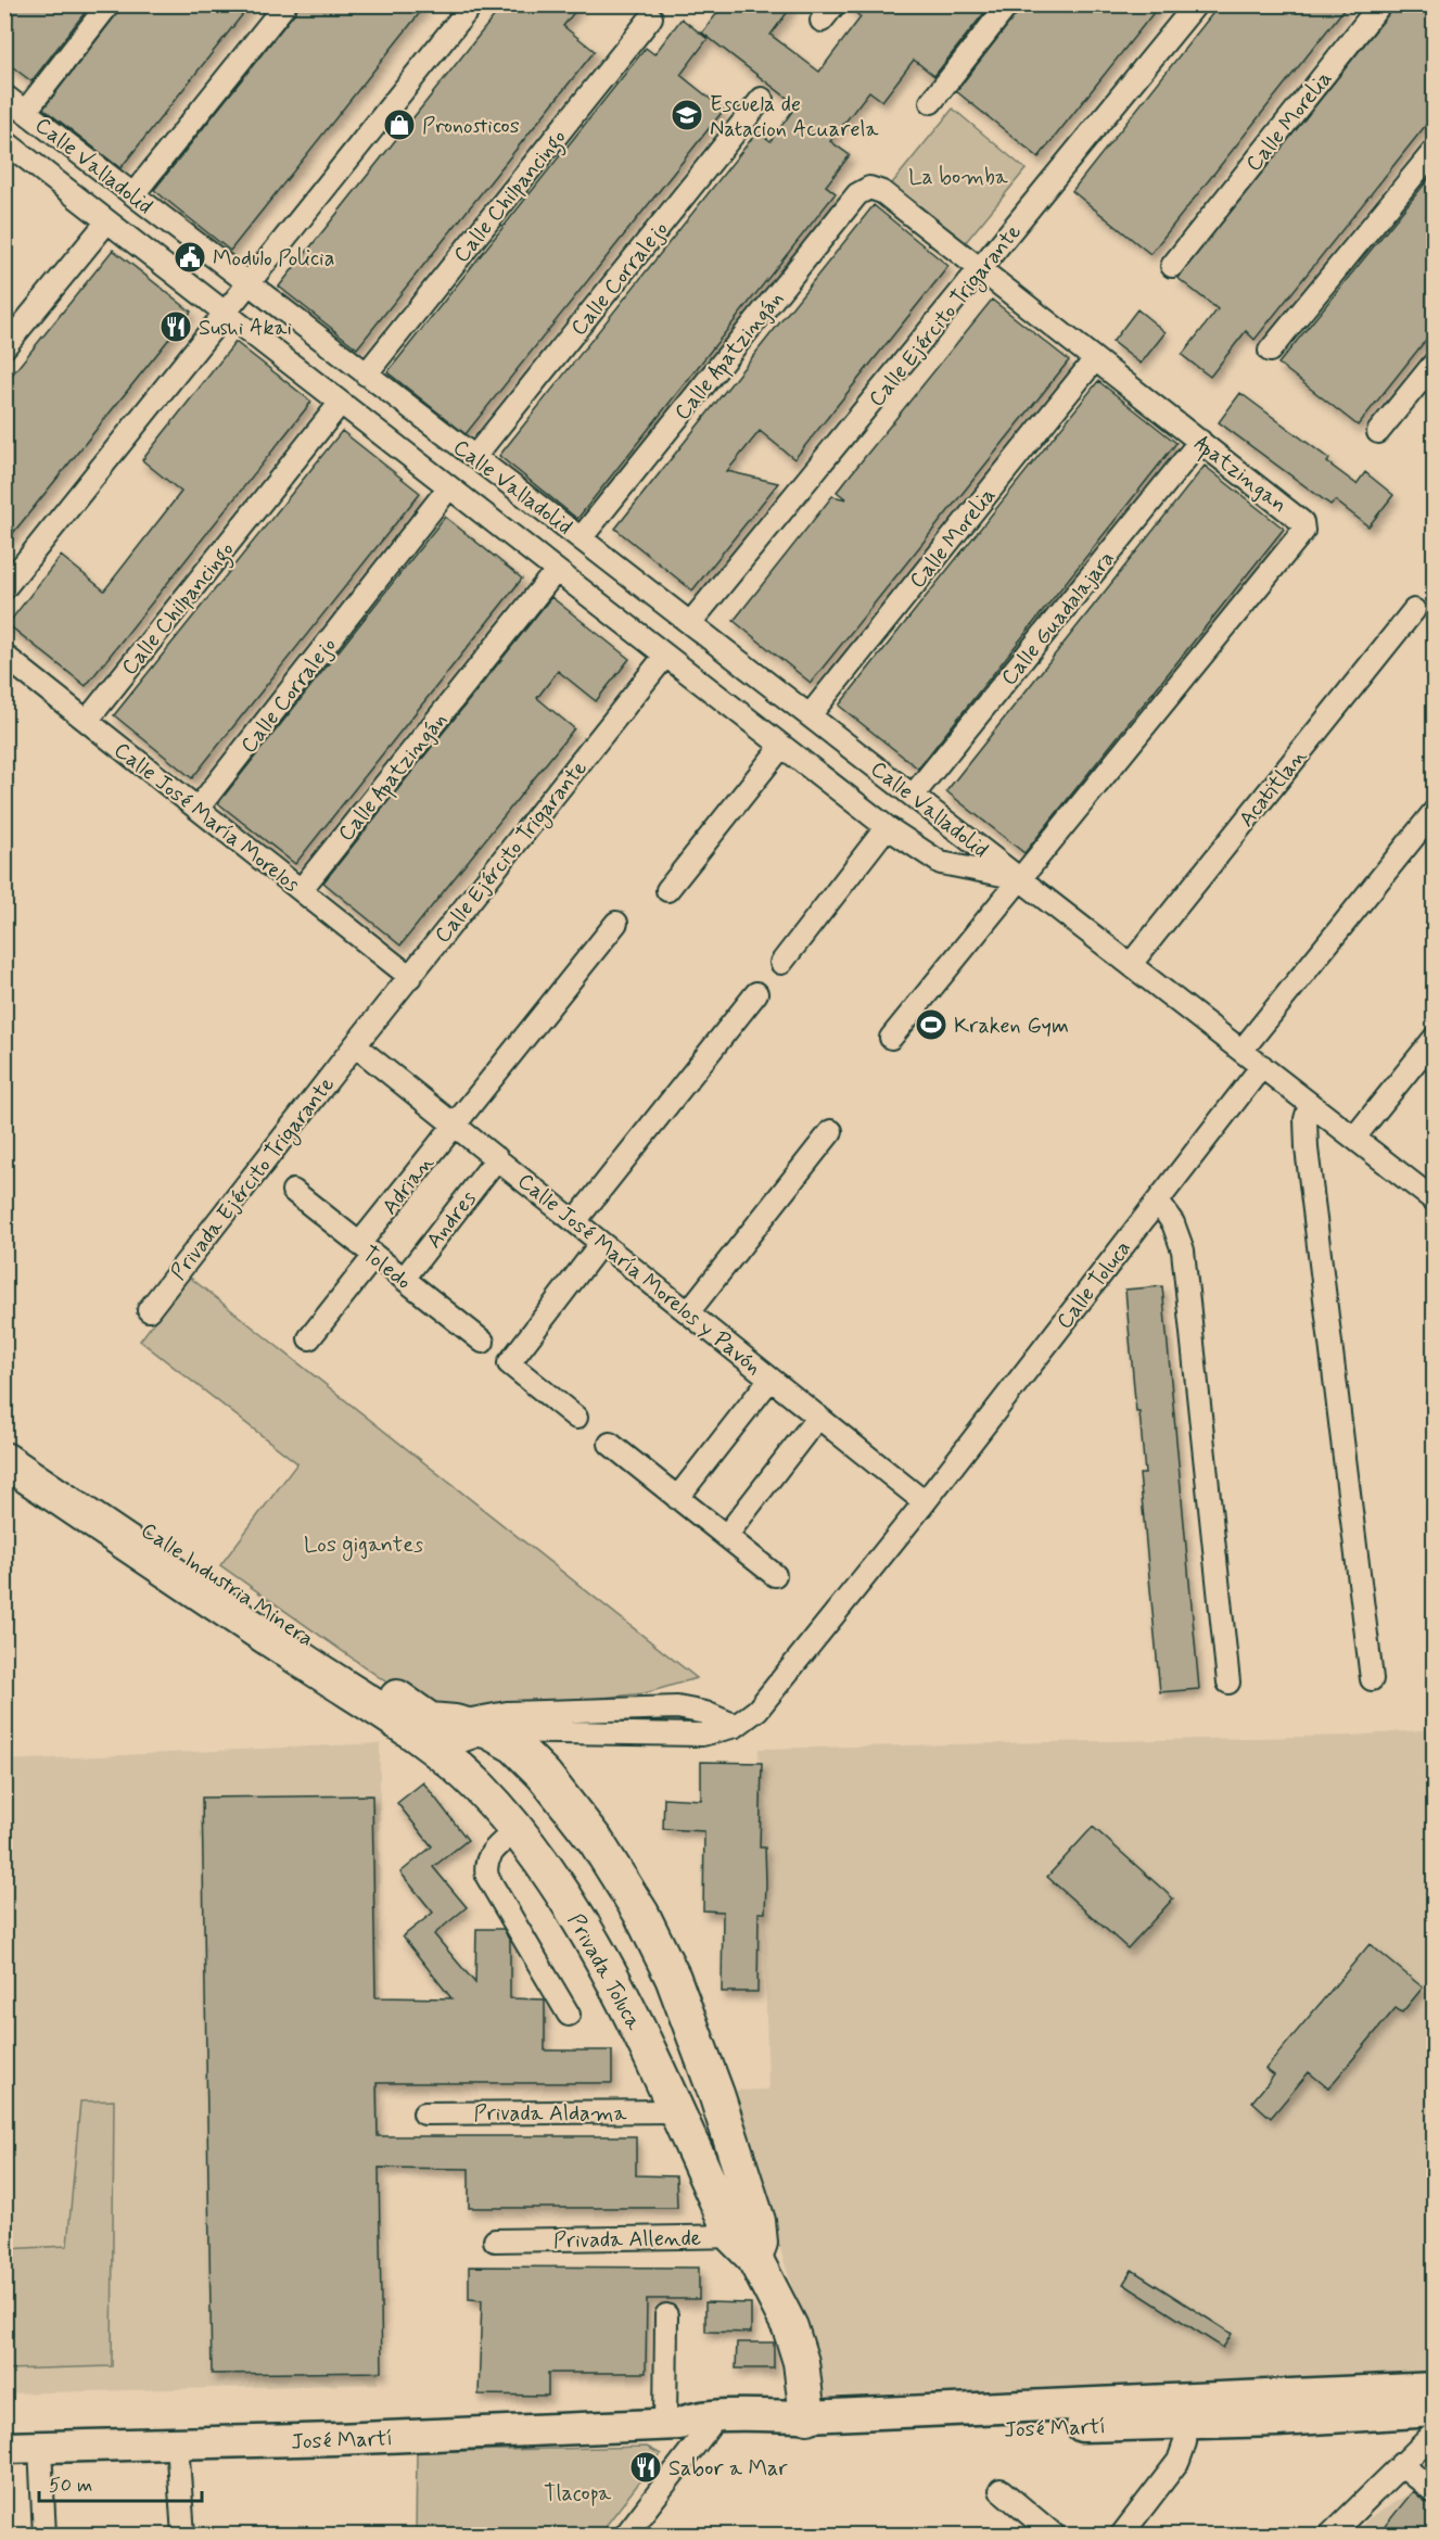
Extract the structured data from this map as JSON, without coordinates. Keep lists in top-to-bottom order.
{
  "streets": {
    "main road": ["Calle Industria Minera", "Privada Toluca", "José Martí"],
    "street": [
      "Calle Morelia",
      "Calle Valladolid",
      "Calle Chilpancingo",
      "Calle Corralejo",
      "Calle Ejército Trigarante",
      "Calle Apatzingán",
      "Apatzingan",
      "Calle Guadalajara",
      "Acatitlan",
      "Calle José María Morelos",
      "Privada Ejército Trigarante",
      "Adrian",
      "Andres",
      "Toledo",
      "Calle José María Morelos y Pavón",
      "Calle Toluca",
      "Privada Aldama",
      "Privada Allende"
    ]
  },
  "crossings": [
    ["Calle Morelia", "Calle Valladolid"],
    ["Calle Morelia", "Apatzingan"],
    ["Calle Valladolid", "Calle Chilpancingo"],
    ["Calle Valladolid", "Calle Corralejo"],
    ["Calle Valladolid", "Calle Ejército Trigarante"],
    ["Calle Valladolid", "Calle Apatzingán"],
    ["Calle Valladolid", "Apatzingan"],
    ["Calle Valladolid", "Calle Guadalajara"],
    ["Calle Valladolid", "Acatitlan"],
    ["Calle Valladolid", "Calle Toluca"],
    ["Calle Chilpancingo", "Calle José María Morelos"],
    ["Calle Corralejo", "Calle José María Morelos"],
    ["Calle Ejército Trigarante", "Apatzingan"],
    ["Calle Ejército Trigarante", "Calle José María Morelos"],
    ["Calle Ejército Trigarante", "Privada Ejército Trigarante"],
    ["Calle Ejército Trigarante", "Calle José María Morelos y Pavón"],
    ["Calle Apatzingán", "Apatzingan"],
    ["Calle Apatzingán", "Calle José María Morelos"],
    ["Apatzingan", "Calle Guadalajara"],
    ["Privada Ejército Trigarante", "Calle José María Morelos y Pavón"],
    ["Adrian", "Toledo"],
    ["Adrian", "Calle José María Morelos y Pavón"],
    ["Andres", "Toledo"],
    ["Andres", "Calle José María Morelos y Pavón"],
    ["Calle José María Morelos y Pavón", "Calle Toluca"],
    ["Calle José María Morelos y Pavón", "Privada Toluca"],
    ["Calle Toluca", "Privada Toluca"],
    ["Calle Industria Minera", "Privada Toluca"],
    ["Privada Toluca", "Privada Aldama"],
    ["Privada Toluca", "Privada Allende"],
    ["Privada Toluca", "José Martí"]
  ],
  "parks": ["La bomba", "Los gigantes", "Tlacopa"],
  "places": {
    "school or university": ["Escuela de Natacion Acuarela"],
    "shop": ["Pronosticos"],
    "public building": ["Modulo Policia"],
    "restaurant": ["Sushi Akai", "Sabor a Mar"],
    "sports": ["Kraken Gym"]
  },
  "scale_bar": "50 m"
}
